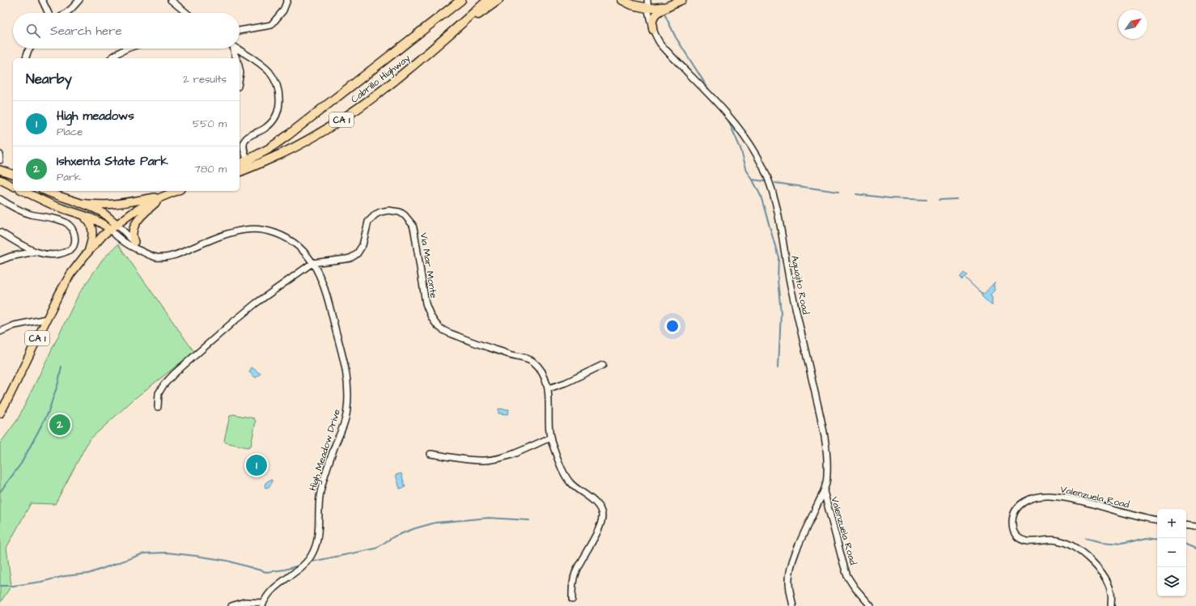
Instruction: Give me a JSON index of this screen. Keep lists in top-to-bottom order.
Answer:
{
  "streets": {
    "highway": ["Cabrillo Highway", "CA 1"],
    "street": [
      "Via Mar Monte",
      "Aguajito Road",
      "High Meadow Drive",
      "Valenzuela Road"
    ]
  },
  "crossings": [
    ["CA 1", "High Meadow Drive"],
    ["Via Mar Monte", "High Meadow Drive"],
    ["Aguajito Road", "Valenzuela Road"]
  ],
  "north": "top right",
  "page": {
    "search": "Search here",
    "heading": ["Nearby", "2 results"],
    "list": [
      {
        "mark": "1",
        "name": "High meadows",
        "note": "Place",
        "value": "550 m"
      },
      {
        "mark": "2",
        "name": "Ishxenta State Park",
        "note": "Park",
        "value": "780 m"
      }
    ],
    "pins": ["2", "1"],
    "map_buttons": ["+", "−"]
  }
}
